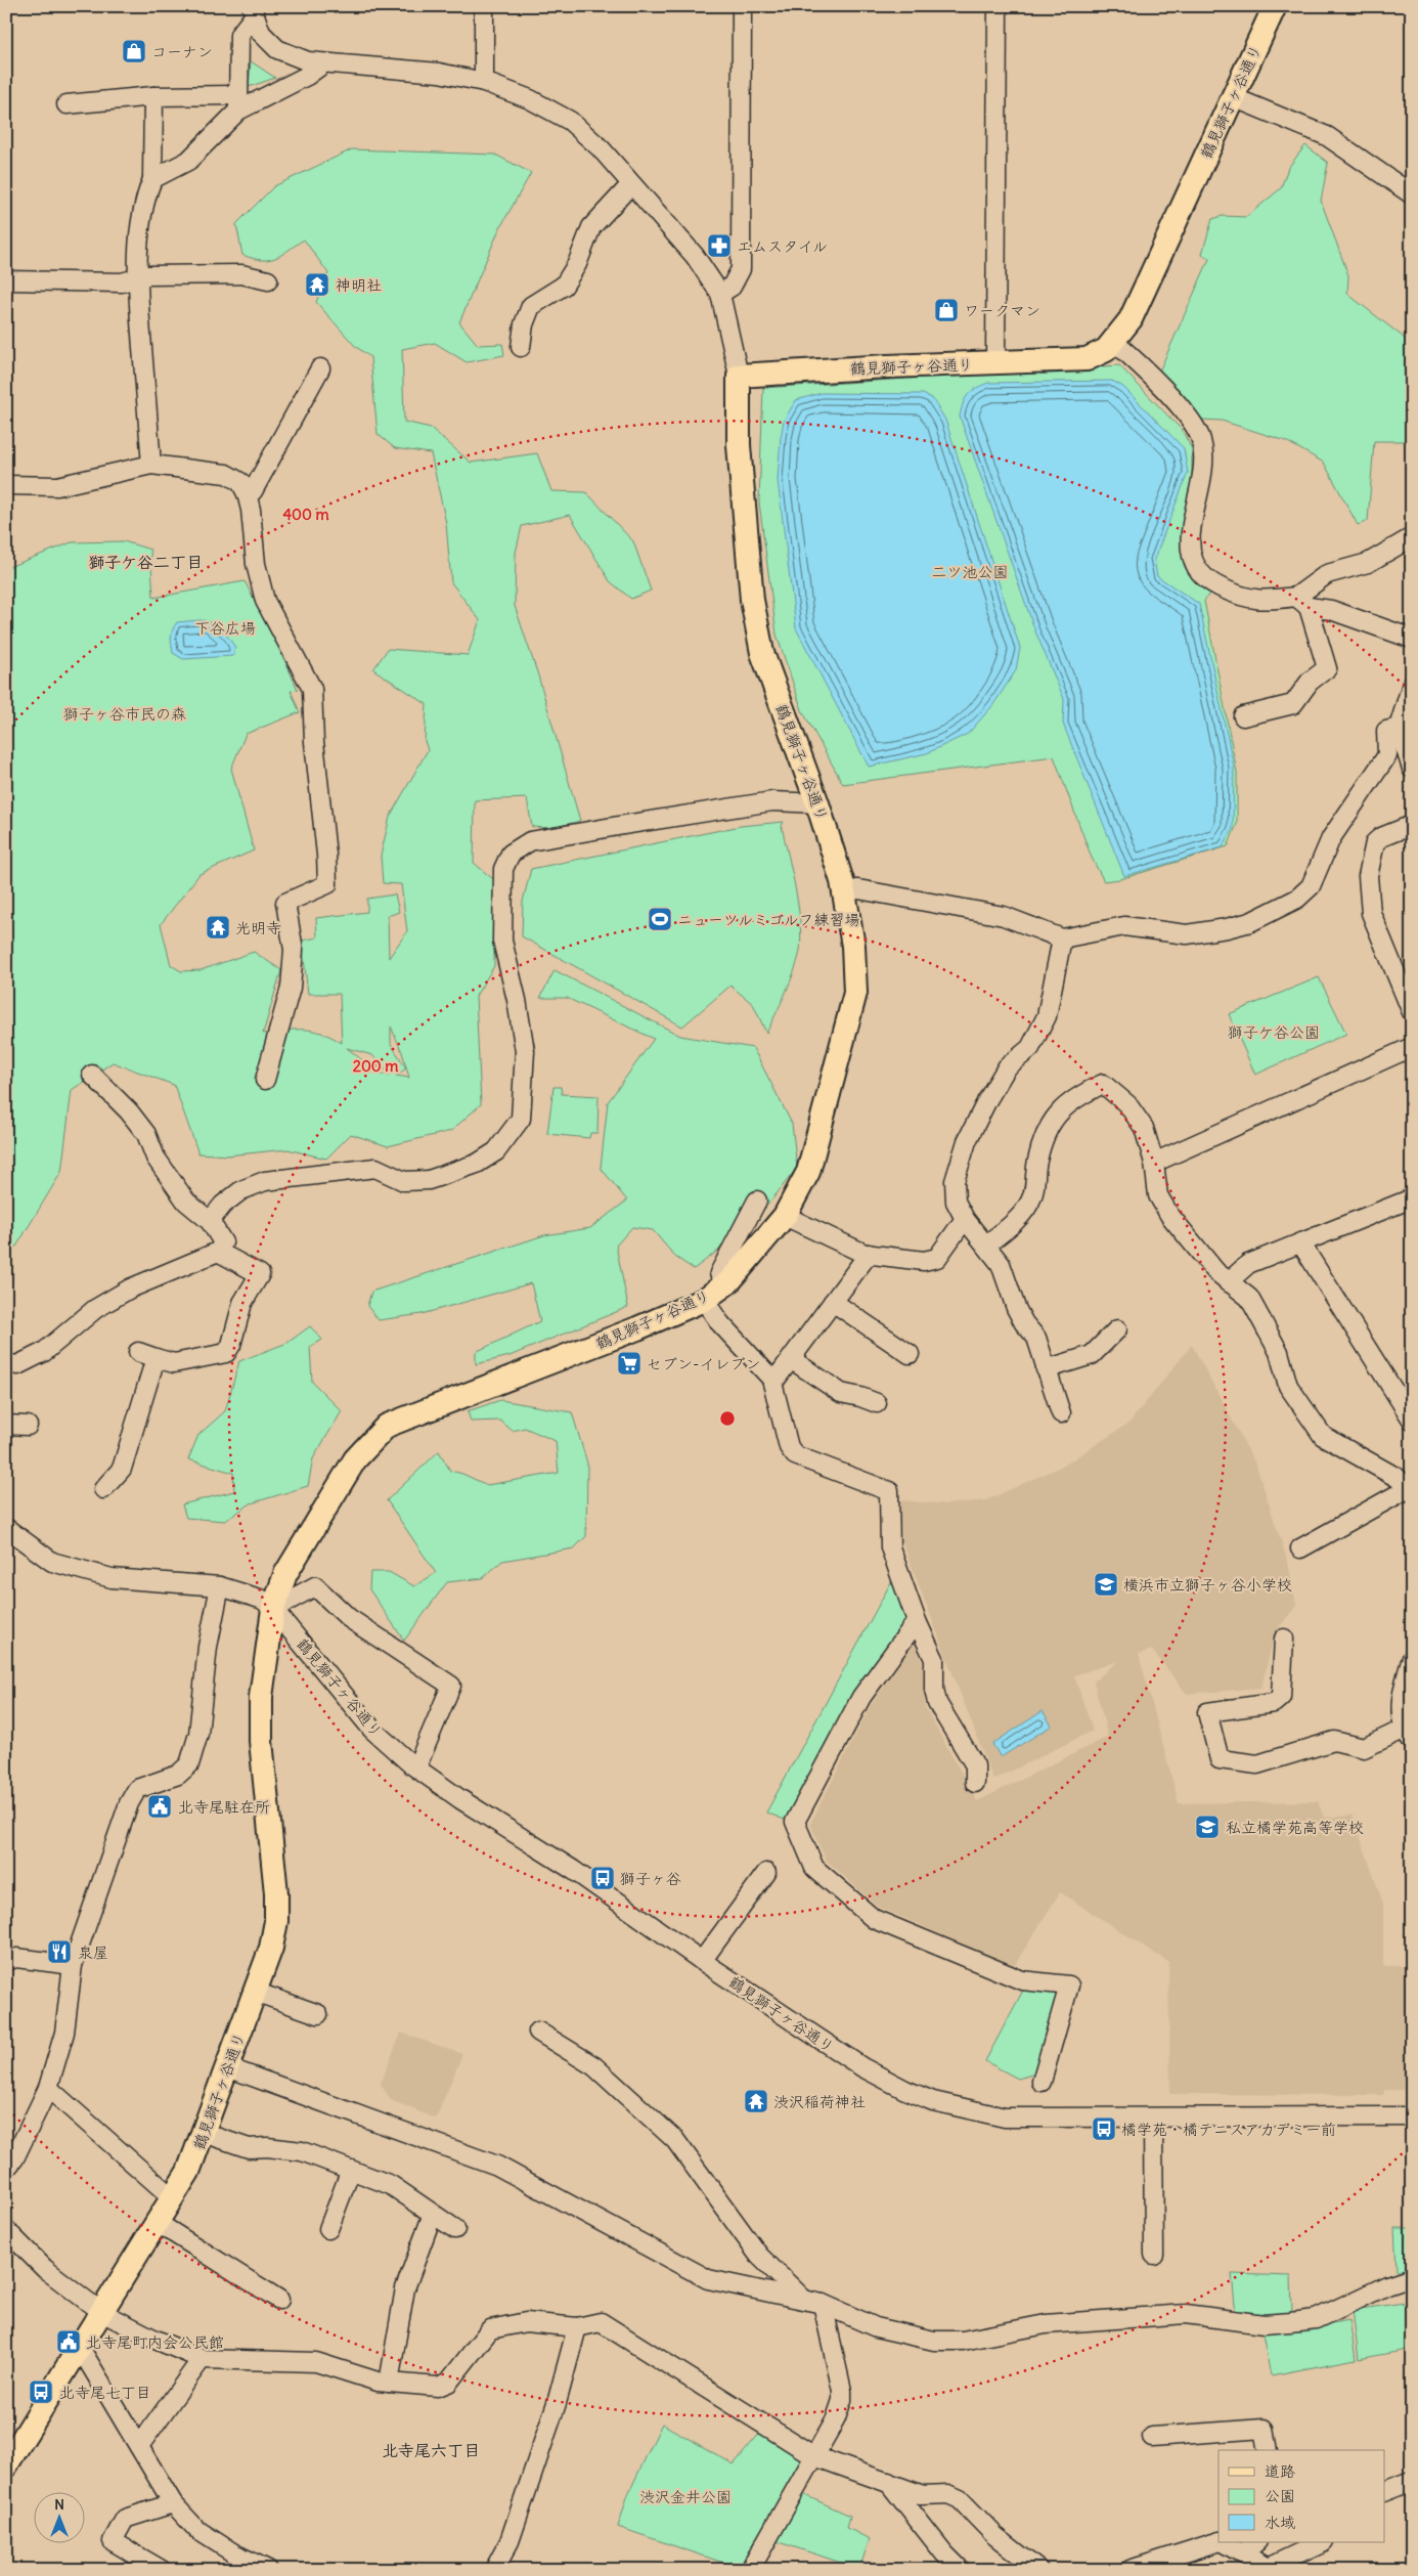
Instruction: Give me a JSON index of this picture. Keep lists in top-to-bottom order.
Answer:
{
  "streets": {
    "main road": ["鶴見獅子ヶ谷通り"]
  },
  "districts": ["獅子ケ谷二丁目", "北寺尾六丁目"],
  "parks": [
    "二ツ池公園",
    "下谷広場",
    "獅子ヶ谷市民の森",
    "獅子ケ谷公園",
    "渋沢金井公園"
  ],
  "places": {
    "shop": ["コーナン", "ワークマン"],
    "pharmacy": ["エムスタイル"],
    "temple": ["神明社", "光明寺", "渋沢稲荷神社"],
    "sports": ["ニューツルミゴルフ練習場"],
    "supermarket": ["セブン-イレブン"],
    "school or university": ["横浜市立獅子ヶ谷小学校", "私立橘学苑高等学校"],
    "public building": ["北寺尾駐在所", "北寺尾町内会公民館"],
    "bus stop": ["獅子ヶ谷", "橘学苑・橘テニスアカデミー前", "北寺尾七丁目"],
    "restaurant": ["泉屋"]
  },
  "legend": ["道路", "公園", "水域"],
  "north": "top",
  "rings": ["400 m", "200 m"]
}
